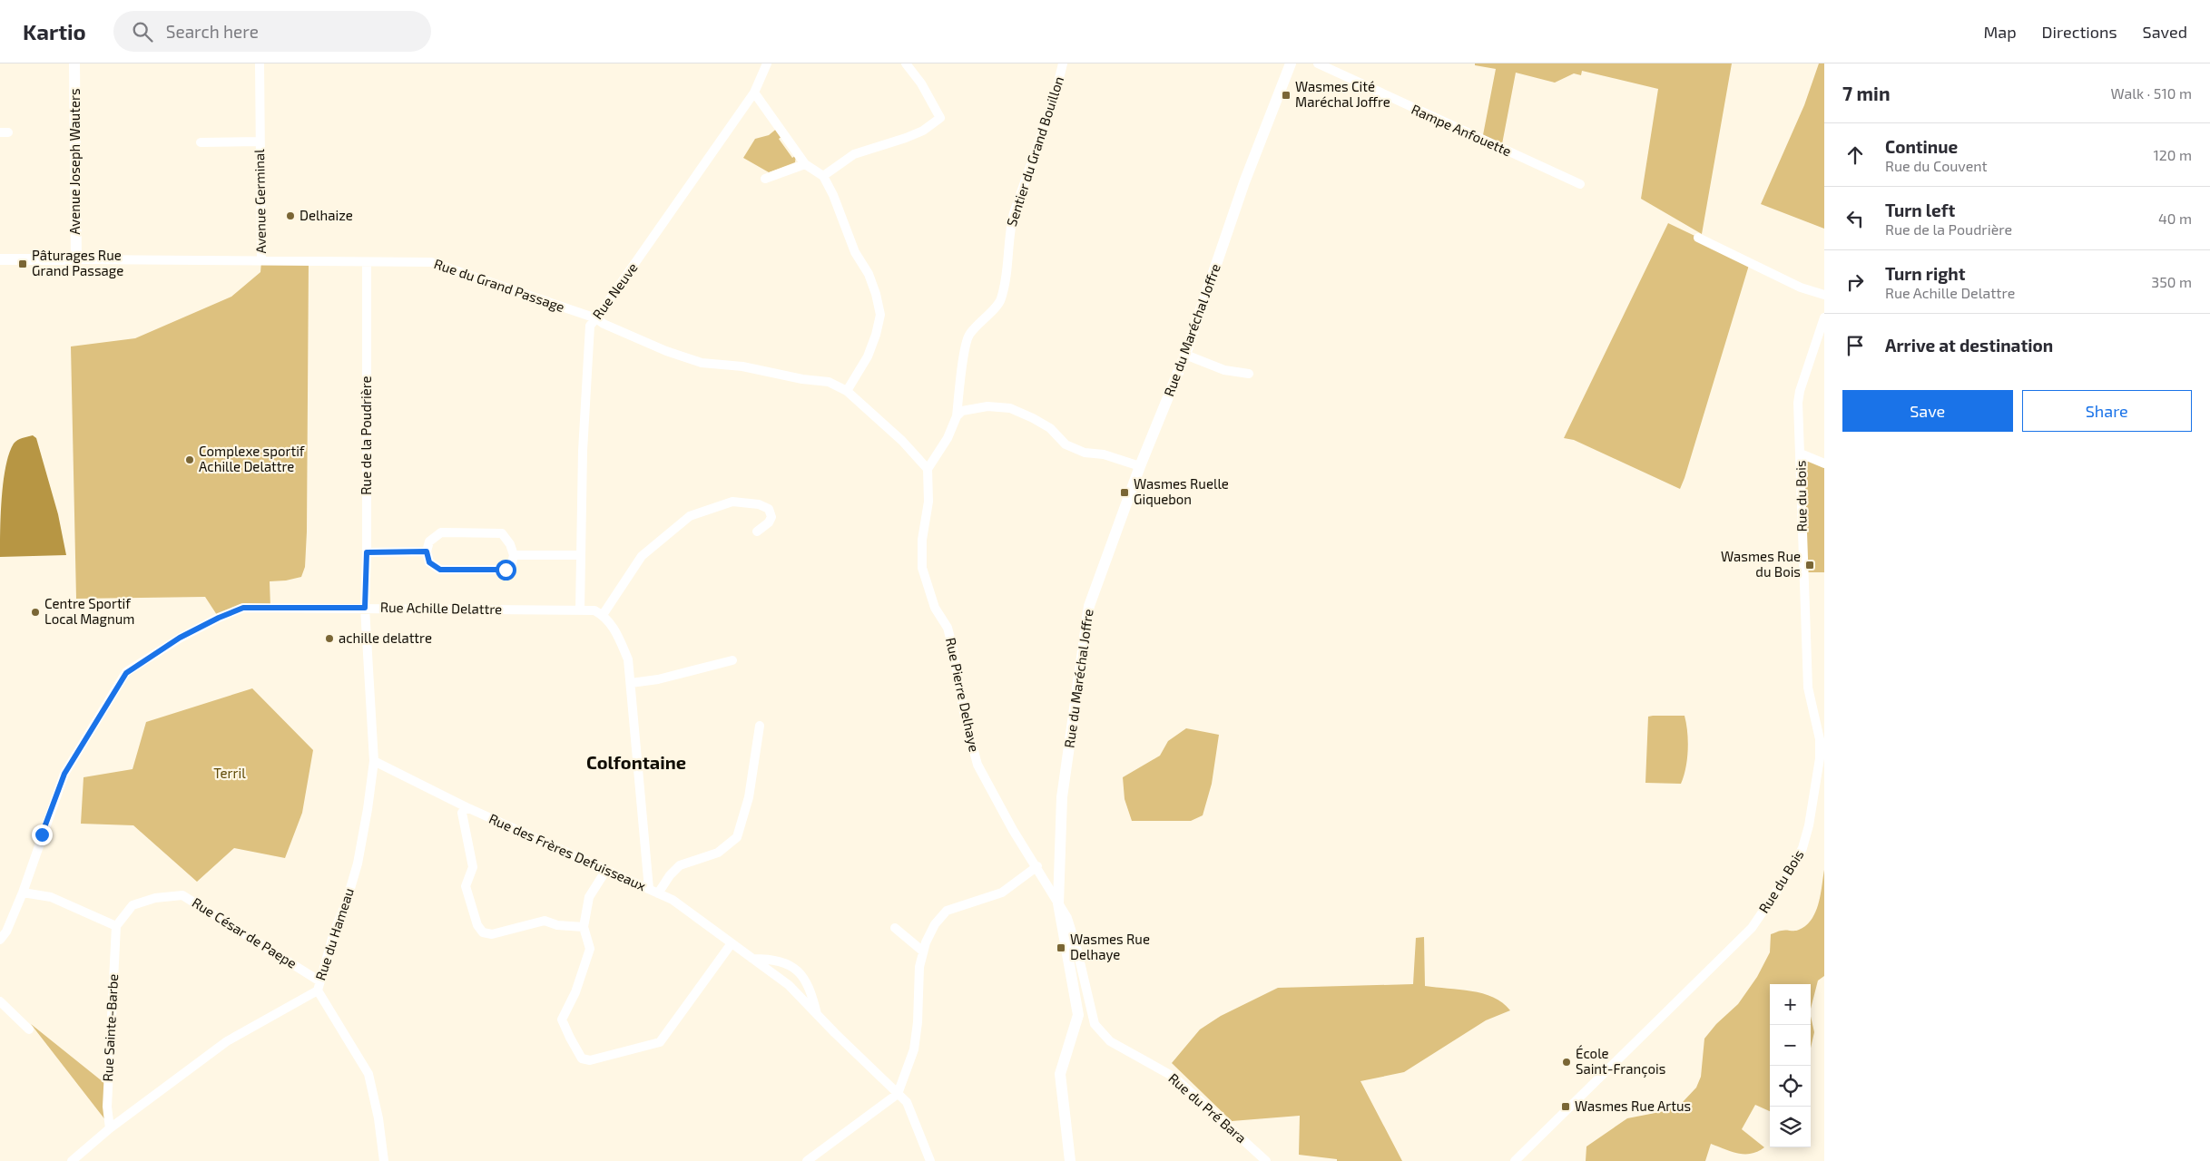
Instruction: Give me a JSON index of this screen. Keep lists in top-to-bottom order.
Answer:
{
  "streets": {
    "street": [
      "Rampe Anfouette",
      "Sentier du Grand Bouillon",
      "Avenue Joseph Wauters",
      "Avenue Germinal",
      "Rue du Grand Passage",
      "Rue Neuve",
      "Rue du Maréchal Joffre",
      "Rue de la Poudrière",
      "Rue du Bois",
      "Rue Achille Delattre",
      "Rue Pierre Delhaye",
      "Rue des Frères Defuisseaux",
      "Rue César de Paepe",
      "Rue du Hameau",
      "Rue Sainte-Barbe",
      "Rue du Pré Bara"
    ]
  },
  "crossings": [
    ["Sentier du Grand Bouillon", "Rue du Grand Passage"],
    ["Sentier du Grand Bouillon", "Rue Pierre Delhaye"],
    ["Avenue Joseph Wauters", "Rue du Grand Passage"],
    ["Avenue Germinal", "Rue du Grand Passage"],
    ["Rue du Grand Passage", "Rue Neuve"],
    ["Rue du Grand Passage", "Rue de la Poudrière"],
    ["Rue du Grand Passage", "Rue Pierre Delhaye"],
    ["Rue Neuve", "Rue Achille Delattre"],
    ["Rue du Maréchal Joffre", "Rue Pierre Delhaye"],
    ["Rue du Maréchal Joffre", "Rue du Pré Bara"],
    ["Rue de la Poudrière", "Rue Achille Delattre"],
    ["Rue de la Poudrière", "Rue du Hameau"],
    ["Rue Achille Delattre", "Rue du Hameau"],
    ["Rue Pierre Delhaye", "Rue du Pré Bara"],
    ["Rue des Frères Defuisseaux", "Rue du Hameau"],
    ["Rue César de Paepe", "Rue du Hameau"],
    ["Rue César de Paepe", "Rue Sainte-Barbe"],
    ["Rue du Hameau", "Rue Sainte-Barbe"]
  ],
  "districts": ["Colfontaine"],
  "parks": ["Terril"],
  "places": {
    "transit": [
      "Wasmes Cité Maréchal Joffre",
      "Pâturages Rue Grand Passage",
      "Wasmes Ruelle Giquebon",
      "Wasmes Rue du Bois",
      "Wasmes Rue Delhaye",
      "Wasmes Rue Artus"
    ],
    "other": [
      "Delhaize",
      "Complexe sportif Achille Delattre",
      "Centre Sportif Local Magnum",
      "achille delattre",
      "École Saint-François"
    ]
  },
  "page": {
    "header": "Kartio",
    "search": "Search here",
    "nav": ["Map", "Directions", "Saved"],
    "heading": ["7 min", "Walk · 510 m"],
    "list": [
      ["Continue", "Rue du Couvent", "120 m"],
      ["Turn left", "Rue de la Poudrière", "40 m"],
      ["Turn right", "Rue Achille Delattre", "350 m"],
      "Arrive at destination"
    ],
    "buttons": ["Save", "Share"],
    "map_buttons": ["+", "−"]
  }
}
